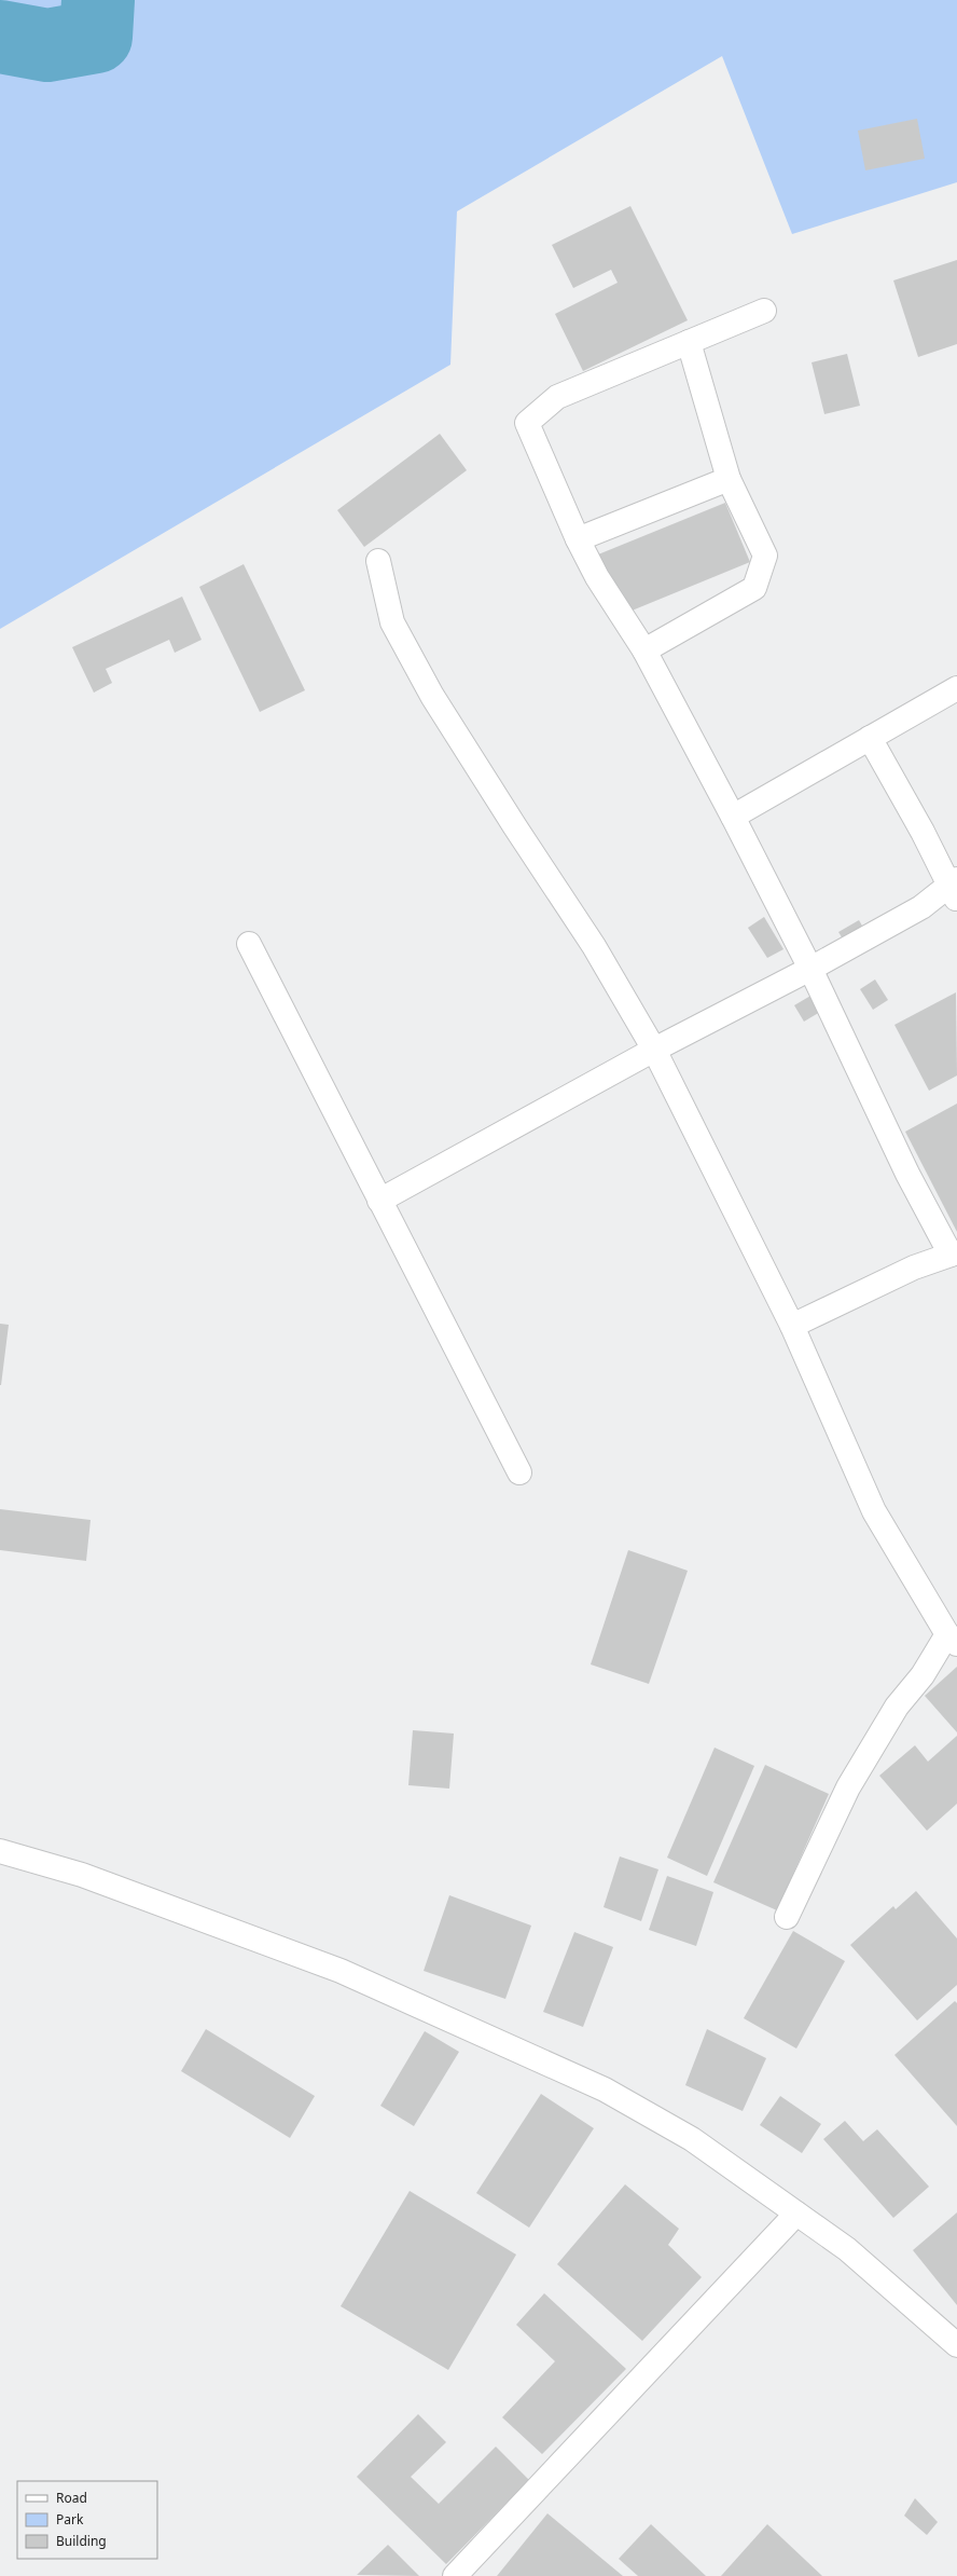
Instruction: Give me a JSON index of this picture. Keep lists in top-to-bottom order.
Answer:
{
  "legend": ["Road", "Park", "Building"]
}
